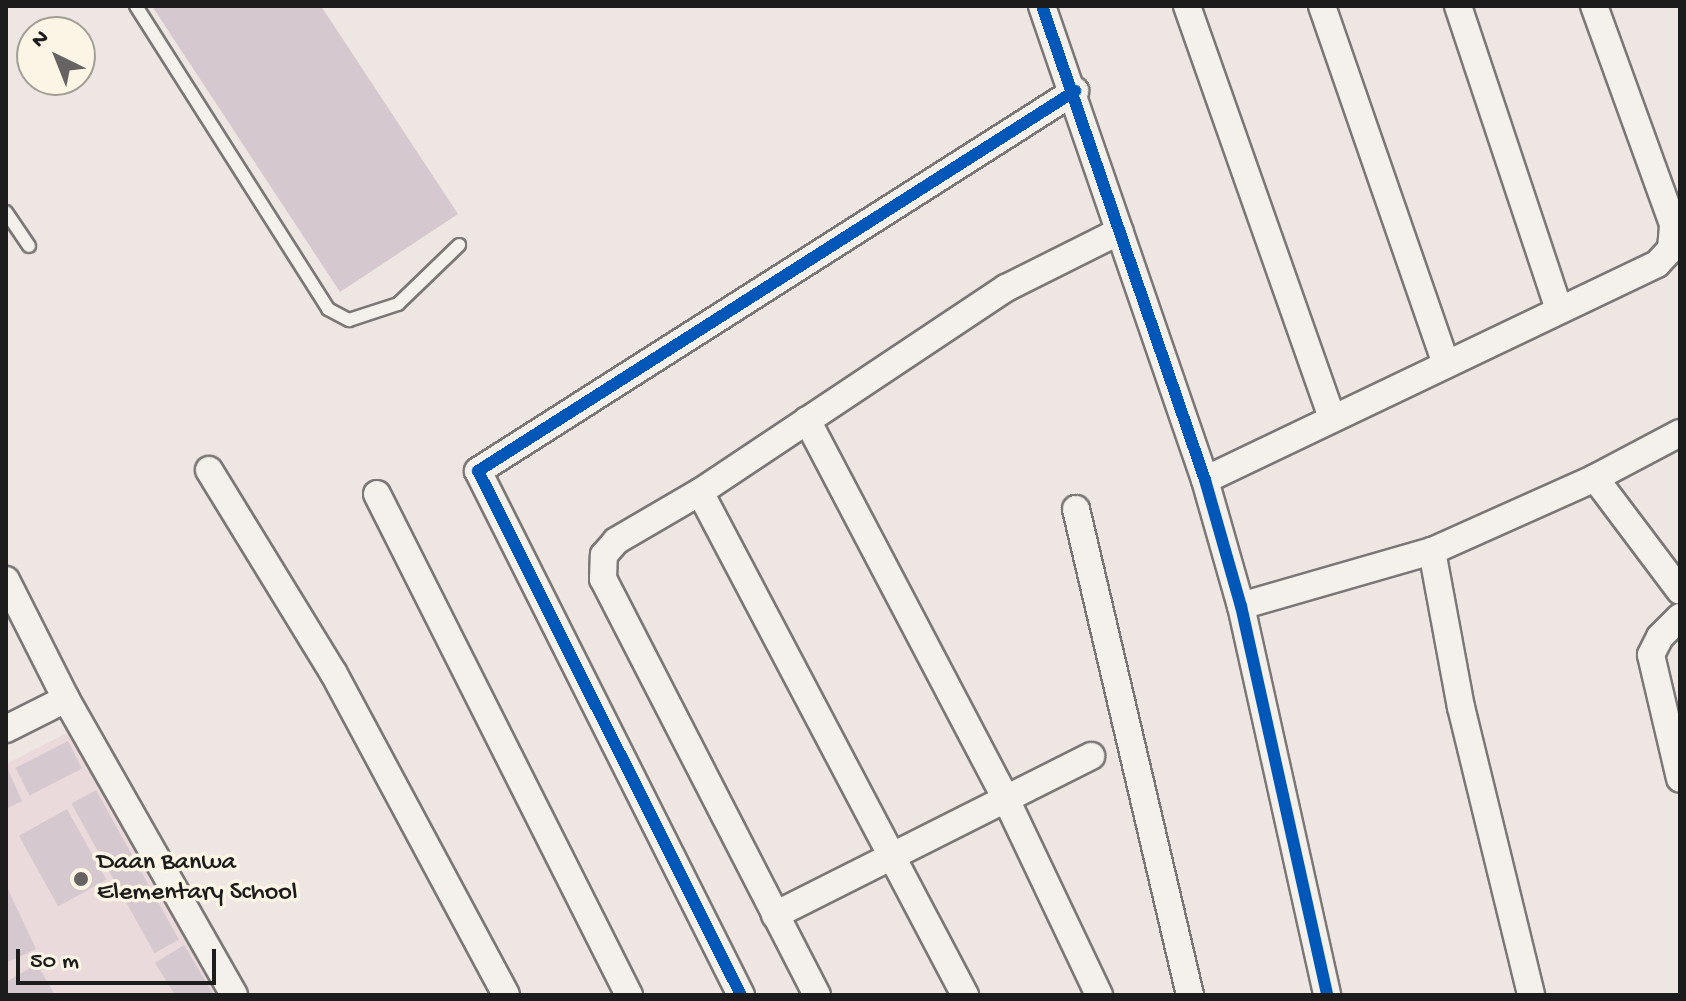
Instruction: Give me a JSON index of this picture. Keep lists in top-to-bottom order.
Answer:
{
  "places": ["Daan Banwa Elementary School"],
  "scale_bar": "50 m",
  "north": "top left"
}
